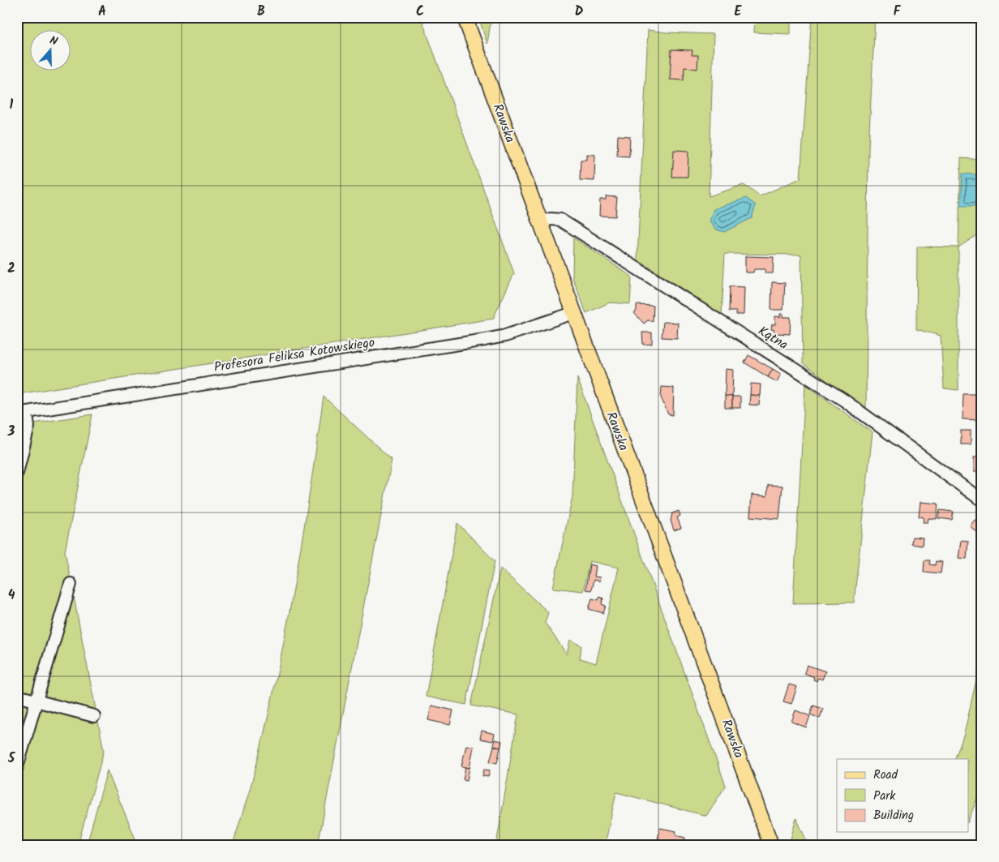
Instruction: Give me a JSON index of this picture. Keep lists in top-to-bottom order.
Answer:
{
  "streets": {
    "main road": ["Rawska"],
    "street": ["Kątna", "Profesora Feliksa Kotowskiego"]
  },
  "crossings": [
    ["Rawska", "Kątna"],
    ["Rawska", "Profesora Feliksa Kotowskiego"]
  ],
  "legend": ["Road", "Park", "Building"],
  "north": "top",
  "grid": {
    "columns": [
      "A",
      "B",
      "C",
      "D",
      "E",
      "F"
    ],
    "rows": [
      "1",
      "2",
      "3",
      "4",
      "5"
    ]
  }
}
